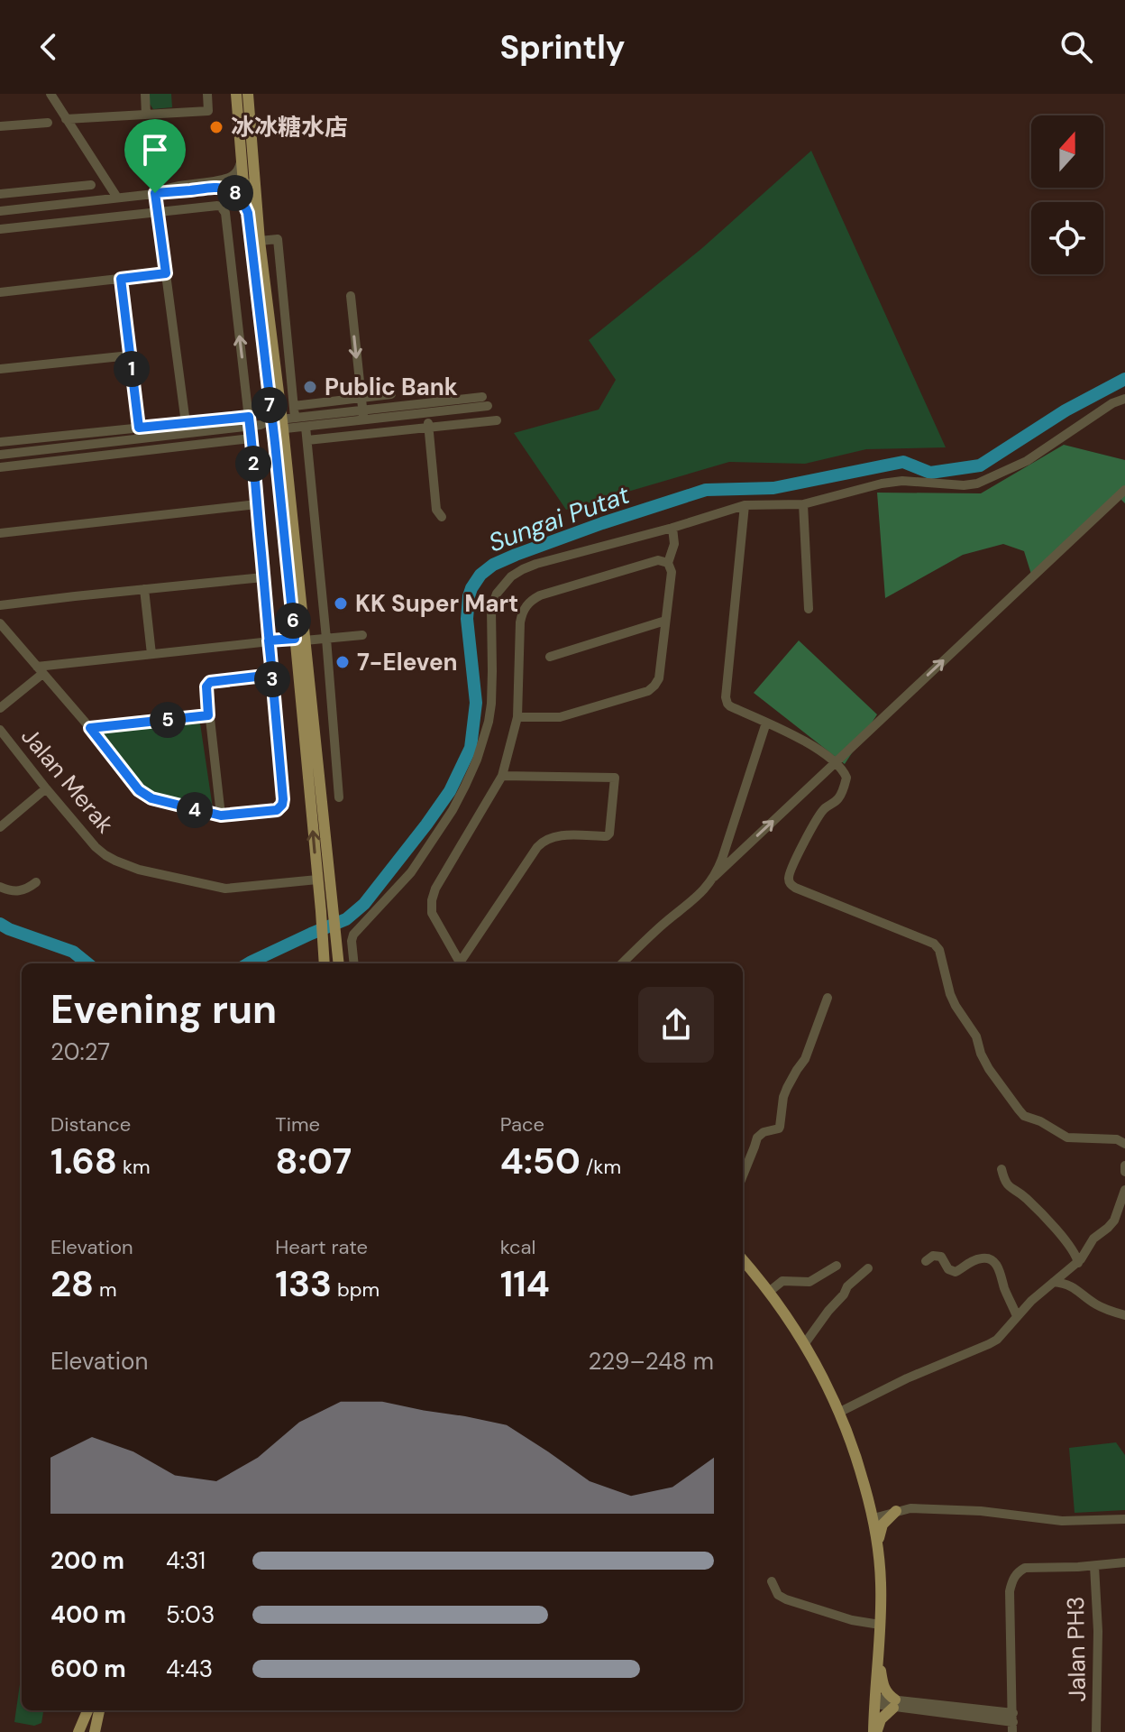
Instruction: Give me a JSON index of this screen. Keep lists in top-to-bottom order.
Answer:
{
  "streets": {
    "street": ["Jalan Merak", "Jalan PH3"]
  },
  "water": ["Sungai Putat"],
  "places": [
    "冰冰糖水店",
    "Public Bank",
    "KK Super Mart",
    "7-Eleven"
  ],
  "north": "top",
  "page": {
    "header": "Sprintly",
    "pins": [
      "8",
      "1",
      "7",
      "2",
      "6",
      "3",
      "5",
      "4"
    ],
    "heading": ["Evening run", "20:27"],
    "stats": [
      ["Distance", "1.68 km"],
      ["Time", "8:07"],
      ["Pace", "4:50 /km"],
      ["Elevation", "28 m"],
      ["Heart rate", "133 bpm"],
      ["kcal", "114"]
    ],
    "chart": ["Elevation", "229–248 m"],
    "list": [
      {
        "name": "200 m",
        "note": "4:31"
      },
      {
        "name": "400 m",
        "note": "5:03"
      },
      {
        "name": "600 m",
        "note": "4:43"
      }
    ]
  }
}
